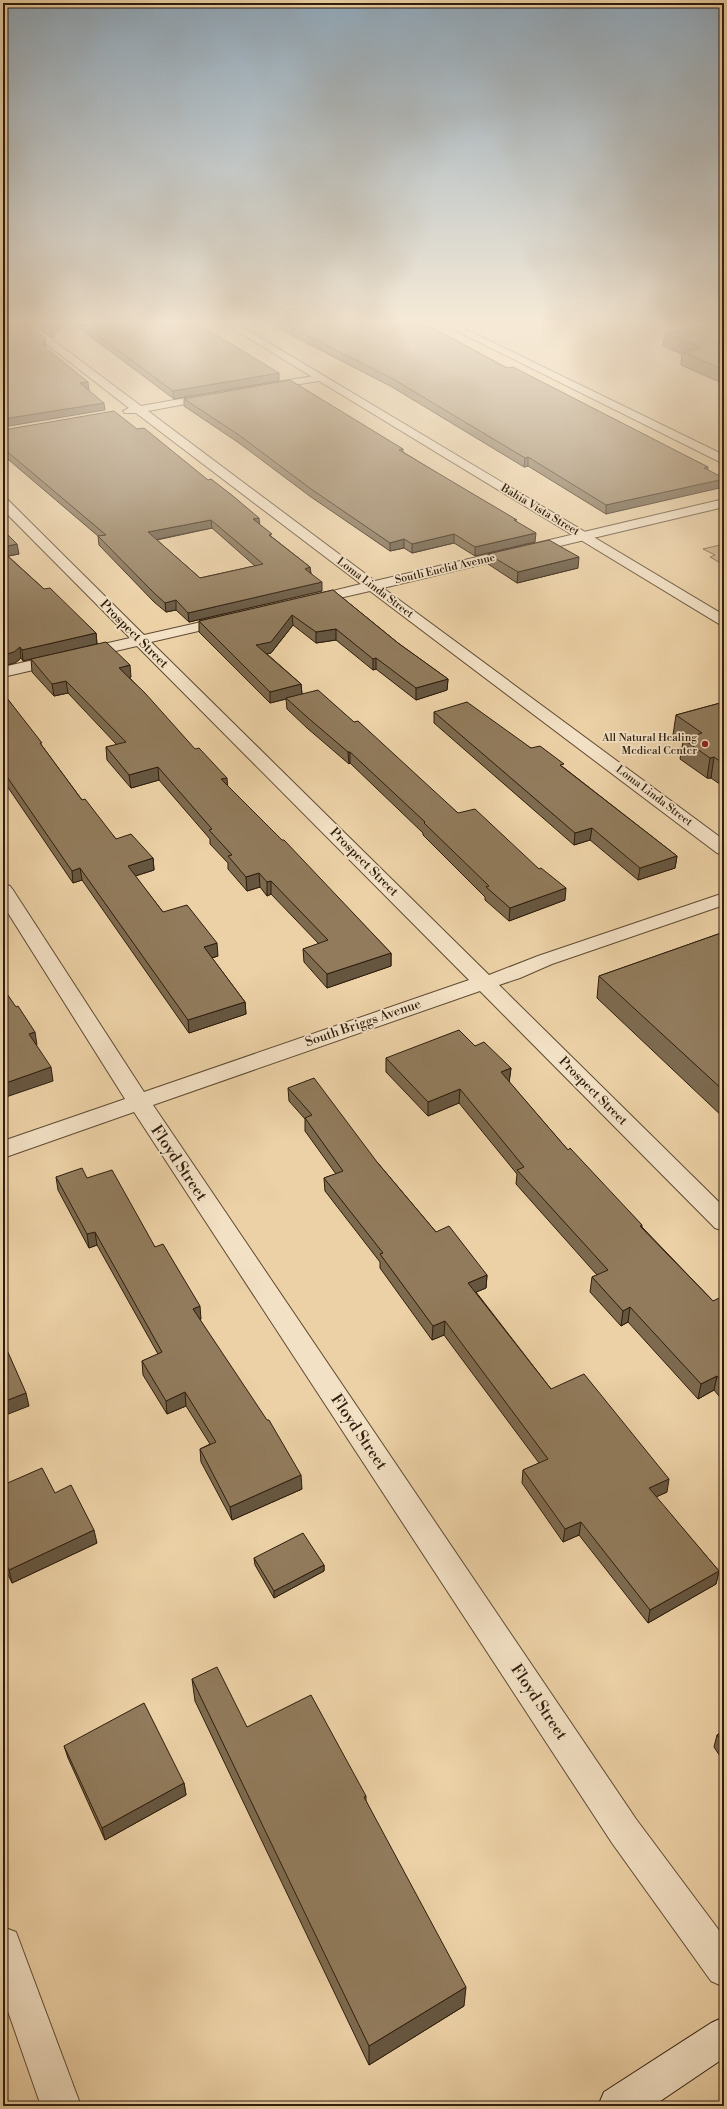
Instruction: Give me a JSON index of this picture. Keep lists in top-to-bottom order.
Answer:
{
  "streets": {
    "street": [
      "Bahia Vista Street",
      "South Euclid Avenue",
      "Loma Linda Street",
      "Prospect Street",
      "South Briggs Avenue",
      "Floyd Street"
    ]
  },
  "crossings": [
    ["Bahia Vista Street", "South Euclid Avenue"],
    ["South Euclid Avenue", "Loma Linda Street"],
    ["Prospect Street", "South Briggs Avenue"],
    ["South Briggs Avenue", "Floyd Street"]
  ],
  "places": ["All Natural Healing Medical Center"]
}
